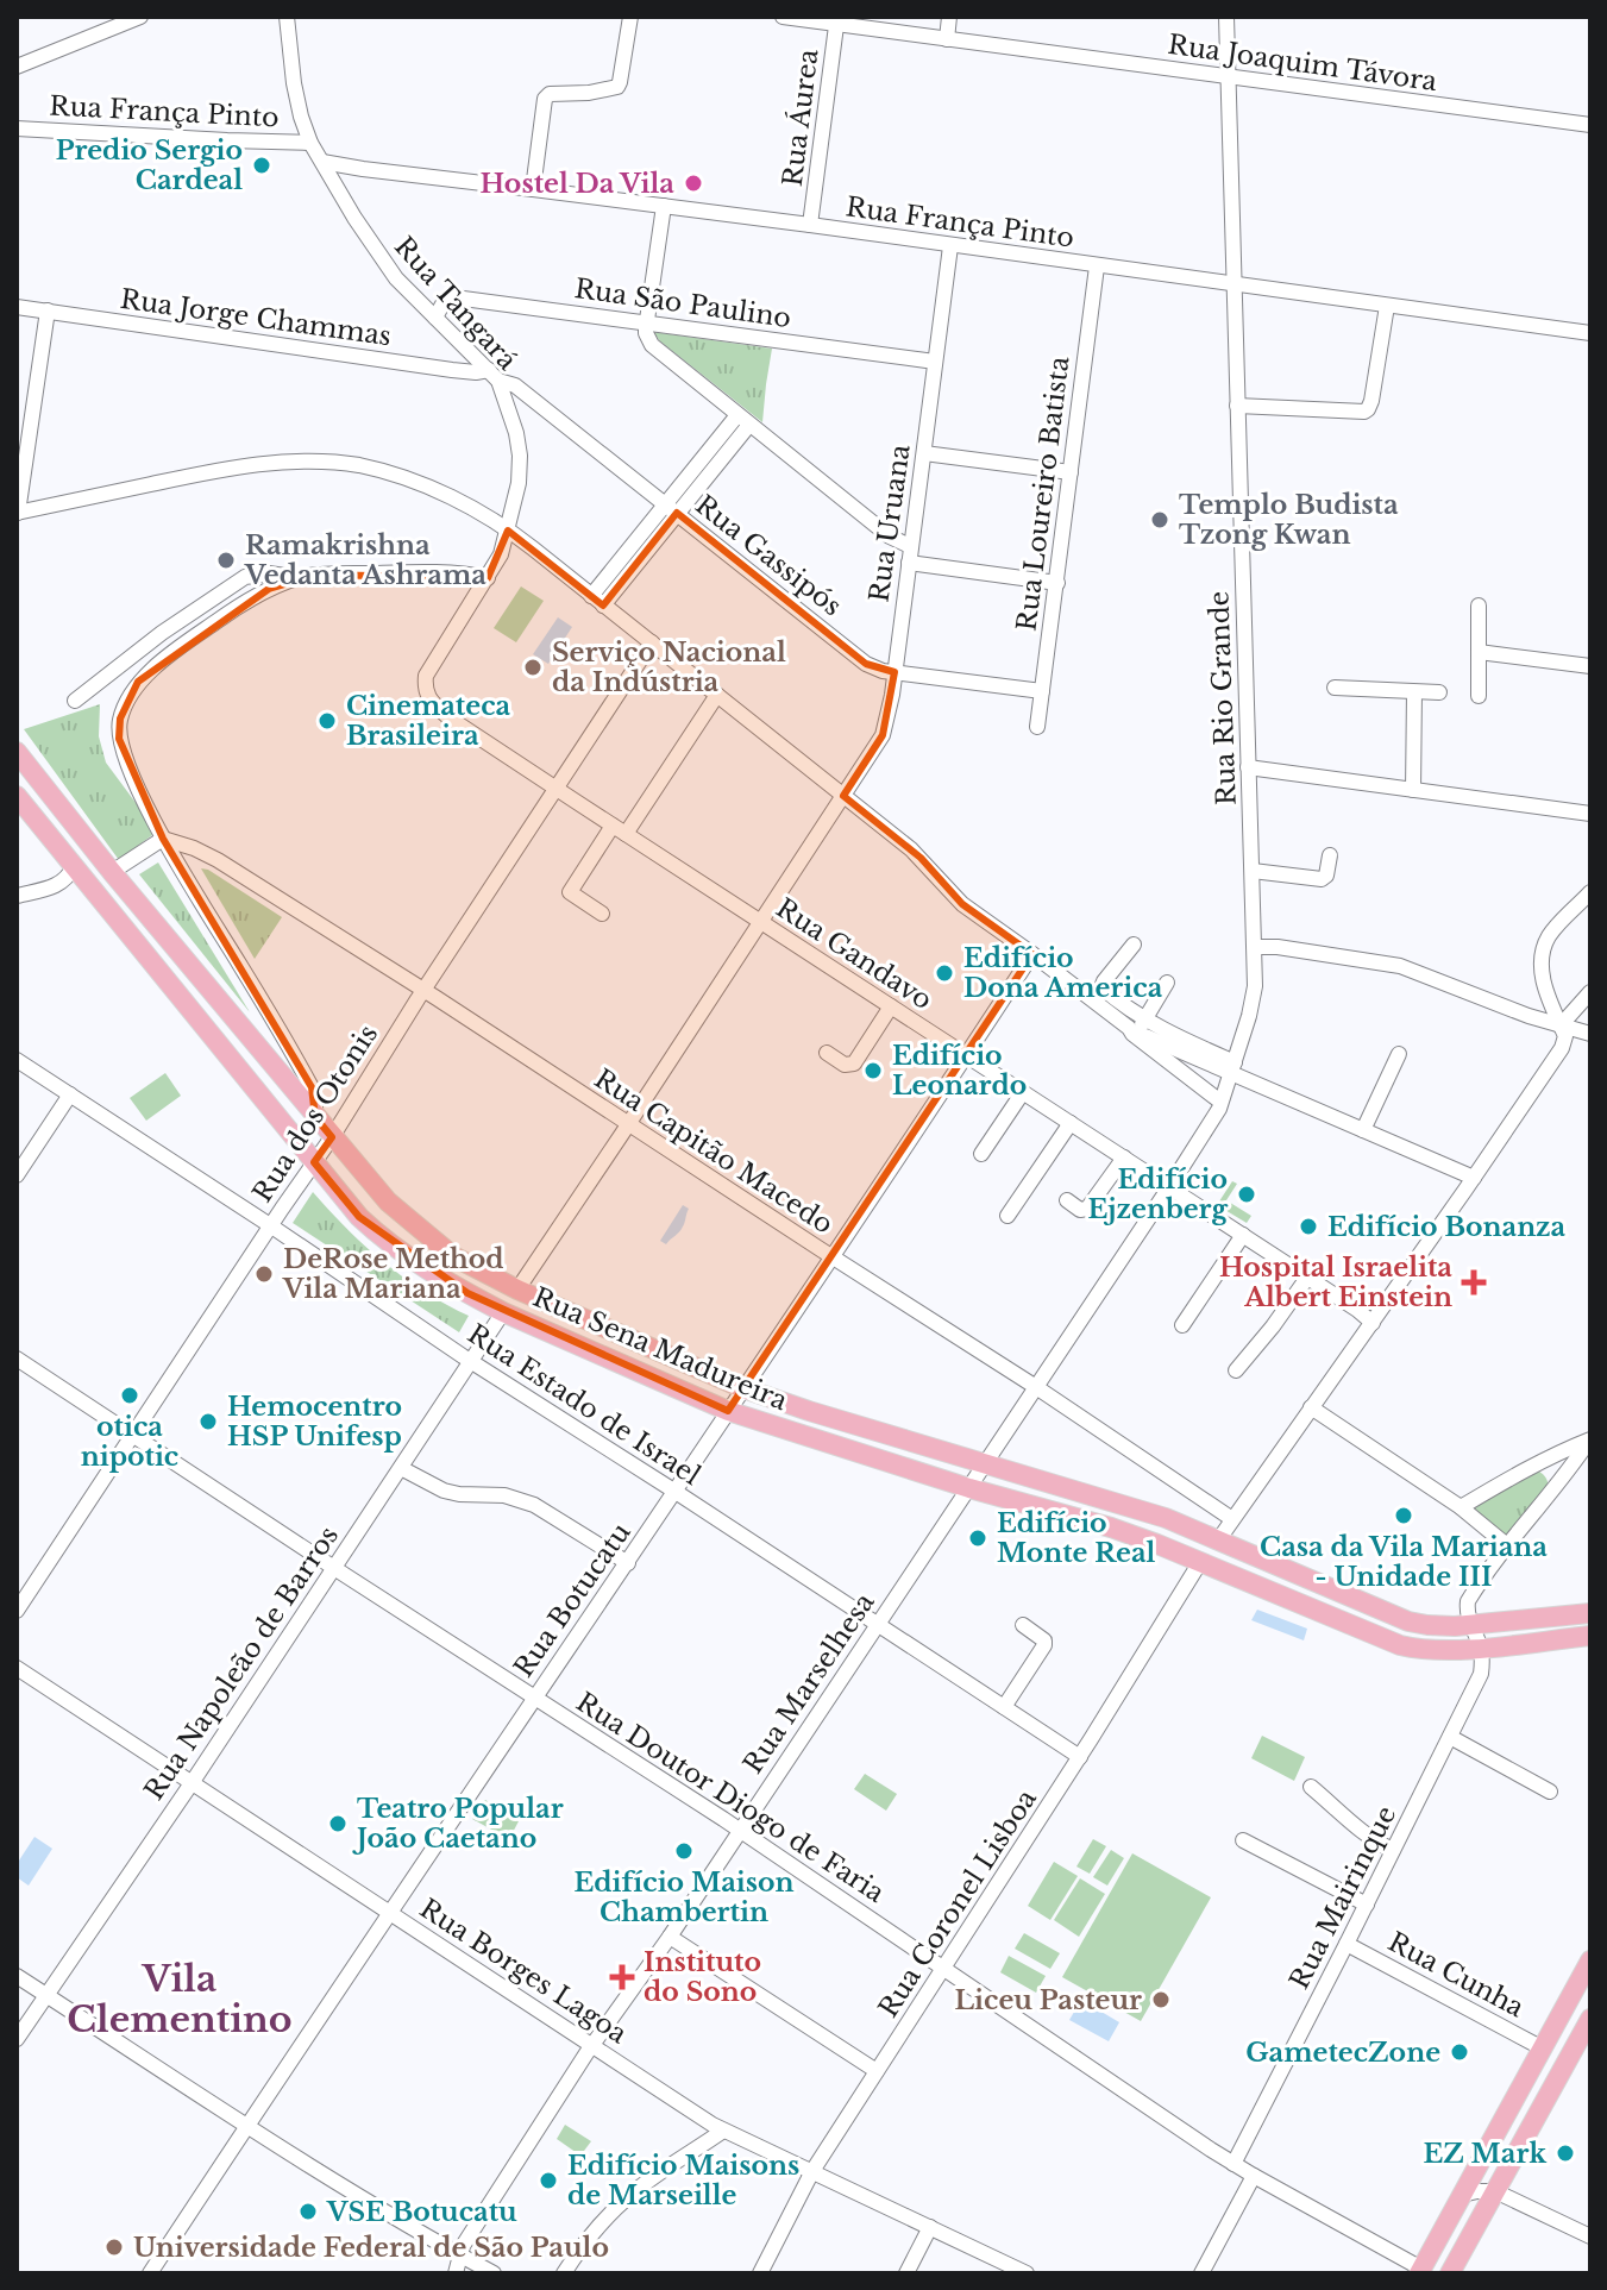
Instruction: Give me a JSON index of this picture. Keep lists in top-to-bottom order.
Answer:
{
  "streets": {
    "main road": ["Rua Sena Madureira"],
    "street": [
      "Rua Joaquim Távora",
      "Rua França Pinto",
      "Rua Áurea",
      "Rua Tangará",
      "Rua São Paulino",
      "Rua Jorge Chammas",
      "Rua Loureiro Batista",
      "Rua Uruana",
      "Rua Gassipós",
      "Rua Rio Grande",
      "Rua Gandavo",
      "Rua dos Otonis",
      "Rua Capitão Macedo",
      "Rua Estado de Israel",
      "Rua Botucatu",
      "Rua Napoleão de Barros",
      "Rua Marselhesa",
      "Rua Doutor Diogo de Faria",
      "Rua Mairinque",
      "Rua Coronel Lisboa",
      "Rua Borges Lagoa",
      "Rua Cunha"
    ]
  },
  "crossings": [
    ["Rua Joaquim Távora", "Rua Áurea"],
    ["Rua Joaquim Távora", "Rua Rio Grande"],
    ["Rua França Pinto", "Rua Áurea"],
    ["Rua França Pinto", "Rua Tangará"],
    ["Rua França Pinto", "Rua Loureiro Batista"],
    ["Rua França Pinto", "Rua Uruana"],
    ["Rua França Pinto", "Rua Rio Grande"],
    ["Rua Tangará", "Rua São Paulino"],
    ["Rua Tangará", "Rua Jorge Chammas"],
    ["Rua Tangará", "Rua Gassipós"],
    ["Rua Tangará", "Rua Gandavo"],
    ["Rua Tangará", "Rua Sena Madureira"],
    ["Rua São Paulino", "Rua Uruana"],
    ["Rua Jorge Chammas", "Rua Gassipós"],
    ["Rua Loureiro Batista", "Rua Gassipós"],
    ["Rua Uruana", "Rua Gassipós"],
    ["Rua Rio Grande", "Rua Gandavo"],
    ["Rua Rio Grande", "Rua Marselhesa"],
    ["Rua Gandavo", "Rua dos Otonis"],
    ["Rua Gandavo", "Rua Sena Madureira"],
    ["Rua Gandavo", "Rua Botucatu"],
    ["Rua Gandavo", "Rua Marselhesa"],
    ["Rua dos Otonis", "Rua Capitão Macedo"],
    ["Rua dos Otonis", "Rua Sena Madureira"],
    ["Rua dos Otonis", "Rua Estado de Israel"],
    ["Rua dos Otonis", "Rua Doutor Diogo de Faria"],
    ["Rua Capitão Macedo", "Rua Sena Madureira"],
    ["Rua Capitão Macedo", "Rua Botucatu"],
    ["Rua Capitão Macedo", "Rua Marselhesa"],
    ["Rua Sena Madureira", "Rua Botucatu"],
    ["Rua Sena Madureira", "Rua Napoleão de Barros"],
    ["Rua Sena Madureira", "Rua Marselhesa"],
    ["Rua Sena Madureira", "Rua Mairinque"],
    ["Rua Sena Madureira", "Rua Coronel Lisboa"],
    ["Rua Estado de Israel", "Rua Botucatu"],
    ["Rua Estado de Israel", "Rua Napoleão de Barros"],
    ["Rua Estado de Israel", "Rua Marselhesa"],
    ["Rua Estado de Israel", "Rua Coronel Lisboa"],
    ["Rua Botucatu", "Rua Doutor Diogo de Faria"],
    ["Rua Botucatu", "Rua Borges Lagoa"],
    ["Rua Napoleão de Barros", "Rua Doutor Diogo de Faria"],
    ["Rua Napoleão de Barros", "Rua Borges Lagoa"],
    ["Rua Marselhesa", "Rua Doutor Diogo de Faria"],
    ["Rua Marselhesa", "Rua Borges Lagoa"],
    ["Rua Doutor Diogo de Faria", "Rua Mairinque"],
    ["Rua Doutor Diogo de Faria", "Rua Coronel Lisboa"],
    ["Rua Mairinque", "Rua Cunha"],
    ["Rua Coronel Lisboa", "Rua Borges Lagoa"]
  ],
  "districts": ["Vila Clementino"],
  "places": {
    "other": [
      "Predio Sergio Cardeal",
      "Hostel Da Vila",
      "Templo Budista Tzong Kwan",
      "Ramakrishna Vedanta Ashrama",
      "Serviço Nacional da Indústria",
      "Cinemateca Brasileira",
      "Edifício Dona America",
      "Edifício Leonardo",
      "Edifício Ejzenberg",
      "Edifício Bonanza",
      "DeRose Method Vila Mariana",
      "otica nipotic",
      "Hemocentro HSP Unifesp",
      "Casa da Vila Mariana - Unidade III",
      "Edifício Monte Real",
      "Teatro Popular João Caetano",
      "Edifício Maison Chambertin",
      "Liceu Pasteur",
      "GametecZone",
      "EZ Mark",
      "Edifício Maisons de Marseille",
      "VSE Botucatu",
      "Universidade Federal de São Paulo"
    ],
    "health": ["Hospital Israelita Albert Einstein", "Instituto do Sono"]
  }
}
